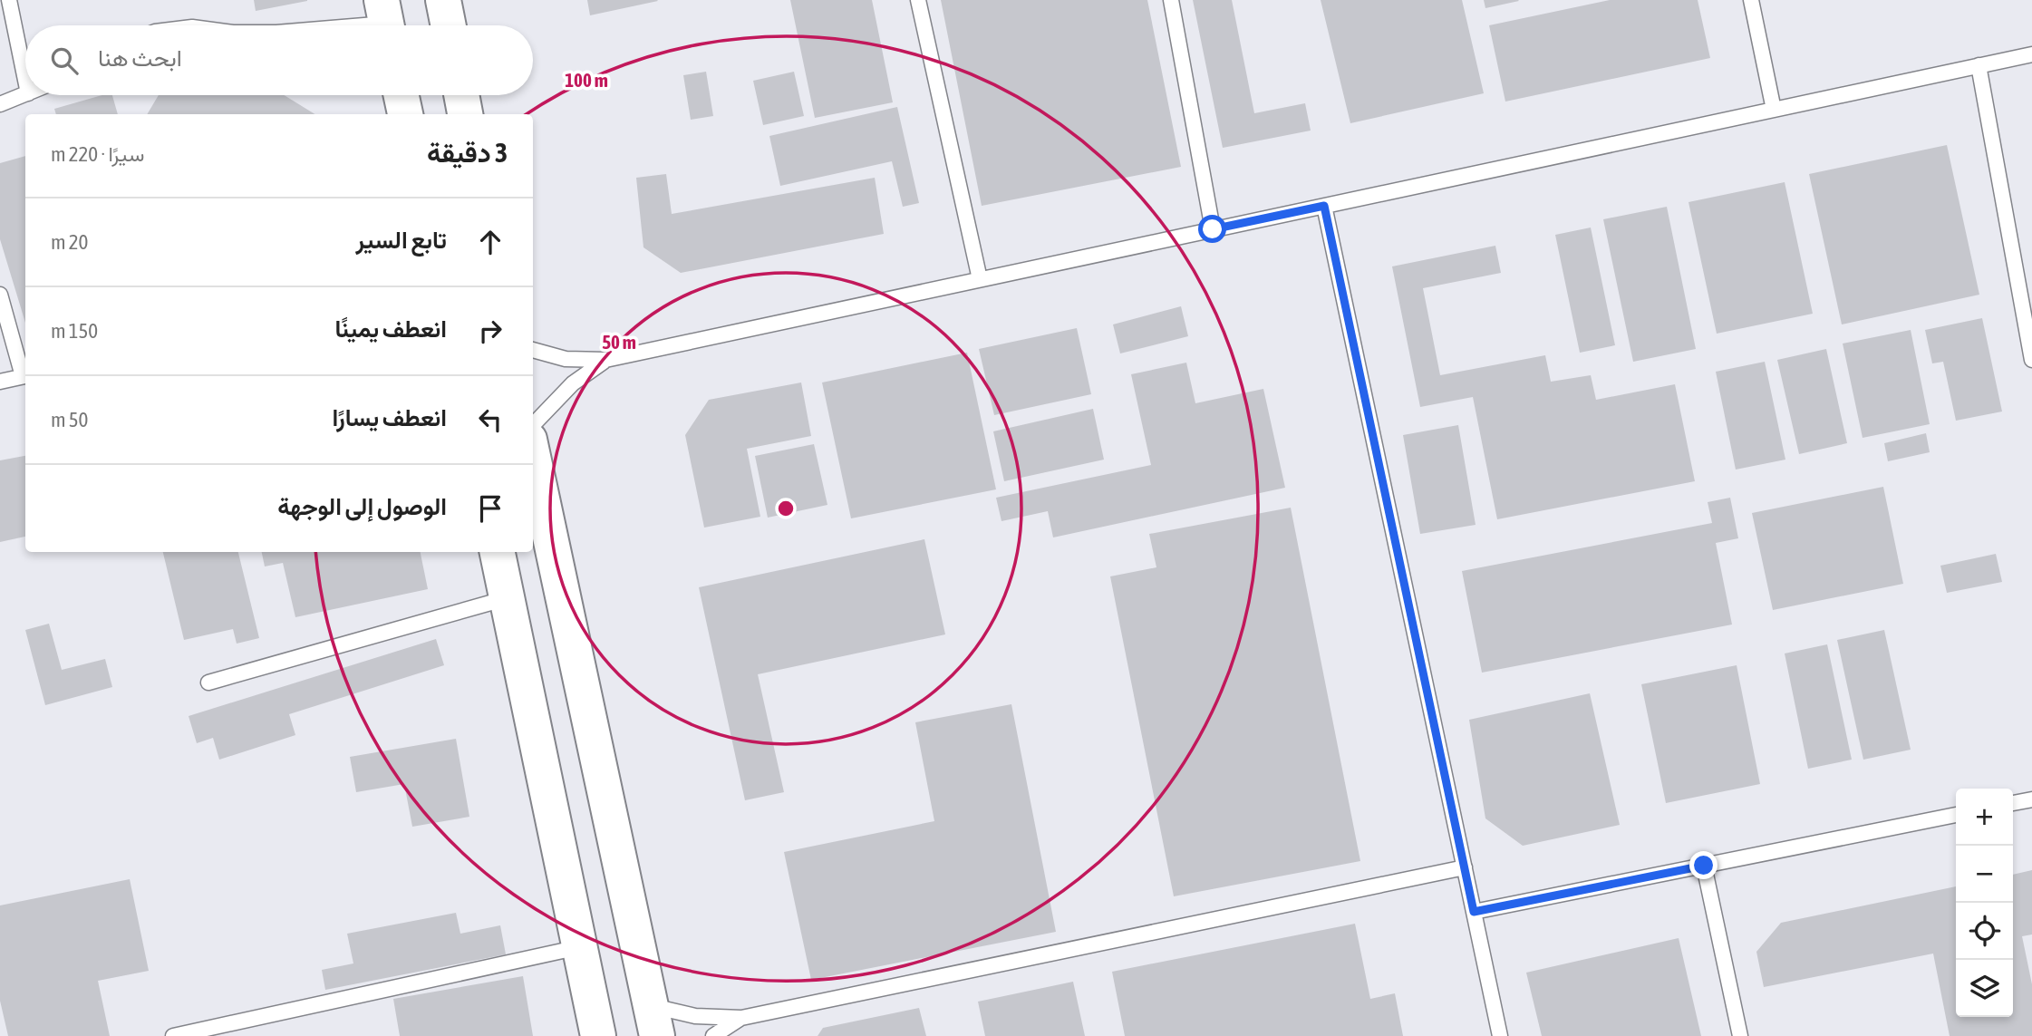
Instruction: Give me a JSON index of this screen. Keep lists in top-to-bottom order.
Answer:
{
  "page": {
    "search": "ابحث هنا",
    "heading": ["3 دقيقة", "سيرًا · 220 m"],
    "list": [
      ["تابع السير", "20 m"],
      ["انعطف يمينًا", "150 m"],
      ["انعطف يسارًا", "50 m"],
      "الوصول إلى الوجهة"
    ],
    "map_buttons": ["+", "−"]
  },
  "rings": ["100 m", "50 m"]
}
